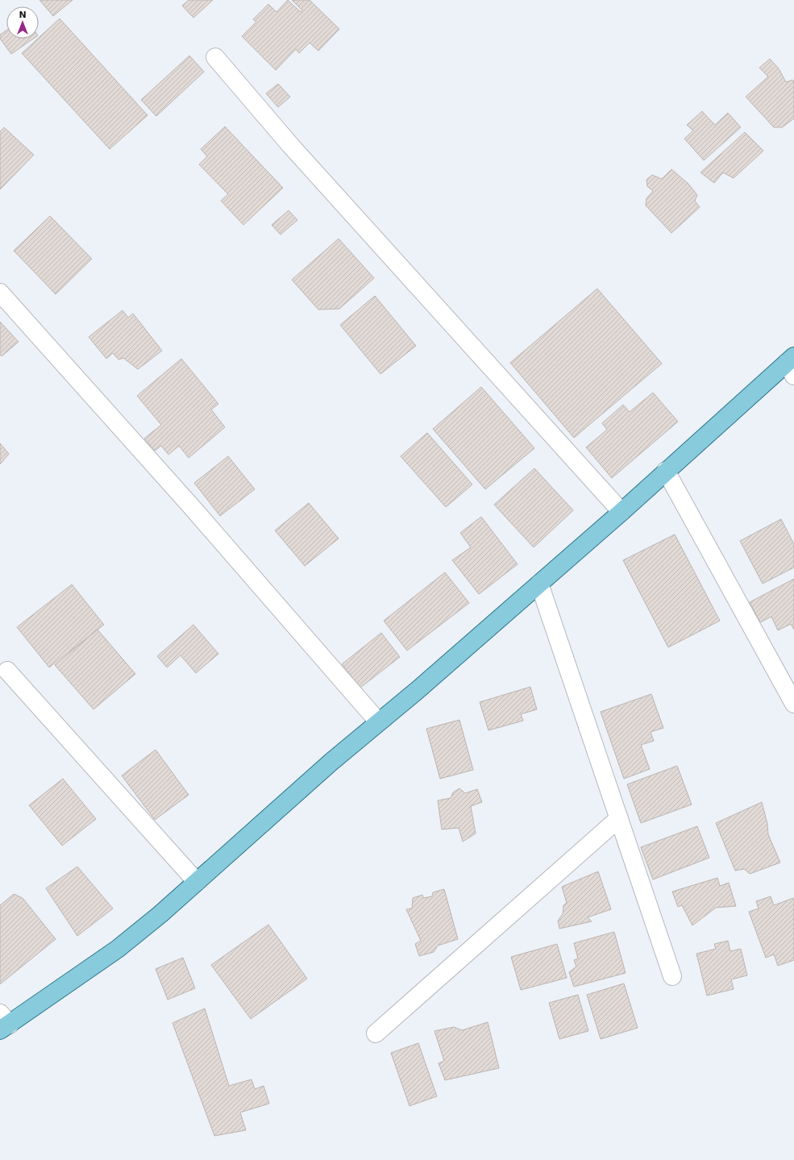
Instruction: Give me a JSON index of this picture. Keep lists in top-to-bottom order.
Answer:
{
  "north": "top"
}
